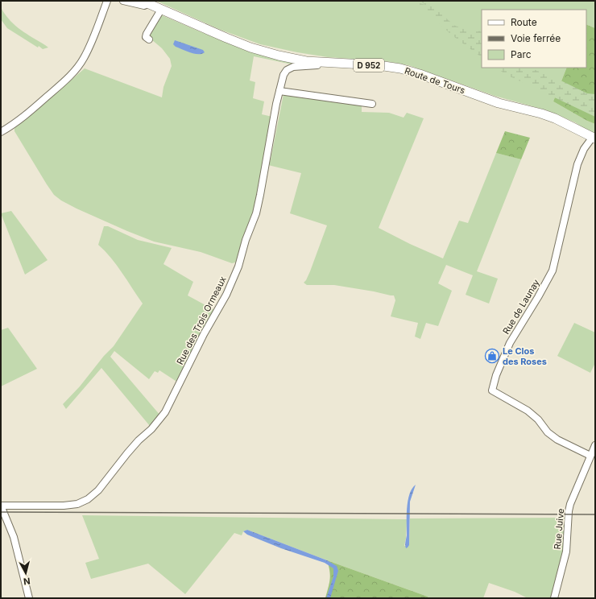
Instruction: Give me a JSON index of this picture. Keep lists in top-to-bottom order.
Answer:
{
  "streets": {
    "main road": ["D 952", "Route de Tours"],
    "street": ["Rue de Launay", "Rue des Trois Ormeaux", "Rue Juive"]
  },
  "crossings": [
    ["Route de Tours", "Rue de Launay"],
    ["Route de Tours", "Rue des Trois Ormeaux"],
    ["Rue de Launay", "Rue Juive"]
  ],
  "places": {
    "shop": ["Le Clos des Roses"]
  },
  "legend": ["Route", "Voie ferrée", "Parc"],
  "north": "bottom"
}
